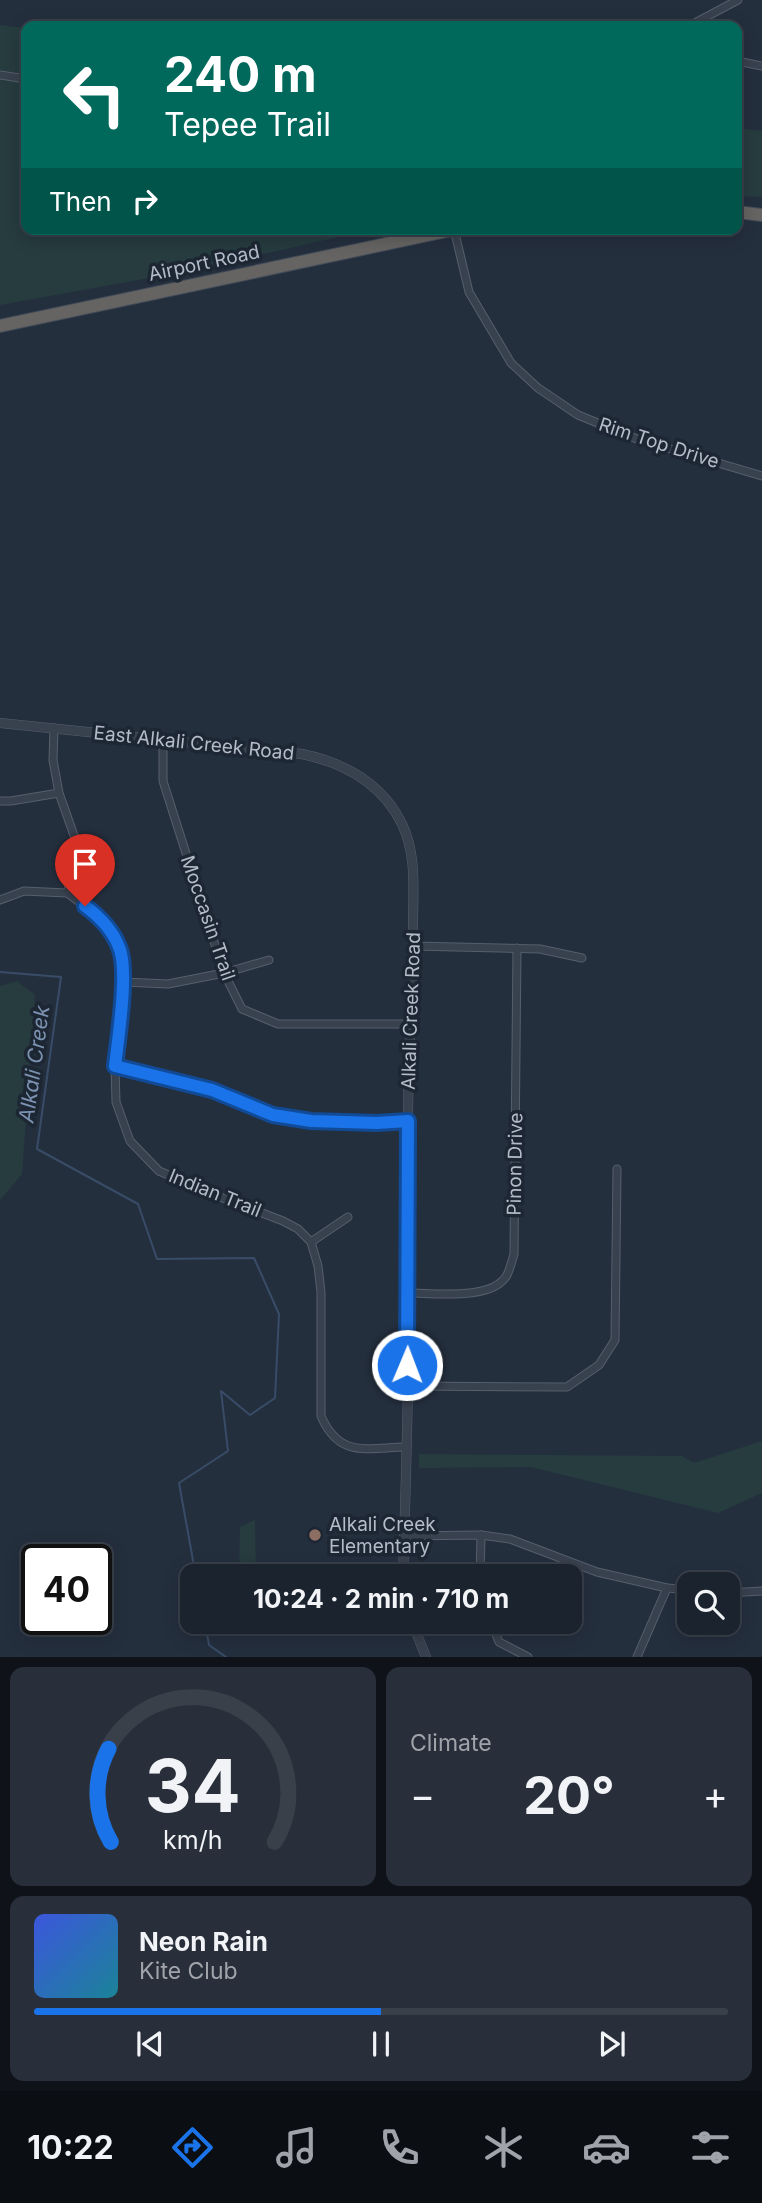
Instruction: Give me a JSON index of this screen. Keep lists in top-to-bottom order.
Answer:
{
  "streets": {
    "highway": ["Airport Road"],
    "street": [
      "Rim Top Drive",
      "East Alkali Creek Road",
      "Moccasin Trail",
      "Alkali Creek Road",
      "Pinon Drive",
      "Indian Trail"
    ]
  },
  "crossings": [
    ["East Alkali Creek Road", "Moccasin Trail"],
    ["East Alkali Creek Road", "Alkali Creek Road"],
    ["Moccasin Trail", "Alkali Creek Road"],
    ["Alkali Creek Road", "Pinon Drive"]
  ],
  "water": ["Alkali Creek"],
  "places": ["Alkali Creek Elementary"],
  "page": {
    "turn": ["240 m", "Tepee Trail"],
    "then": "Then",
    "limit": "40",
    "trip": "10:24 · 2 min · 710 m",
    "tile": "Climate",
    "heat": ["−", "20°", "+"],
    "song": ["Neon Rain", "Kite Club"],
    "tabs": "10:22",
    "gauge": ["34", "km/h"]
  }
}
